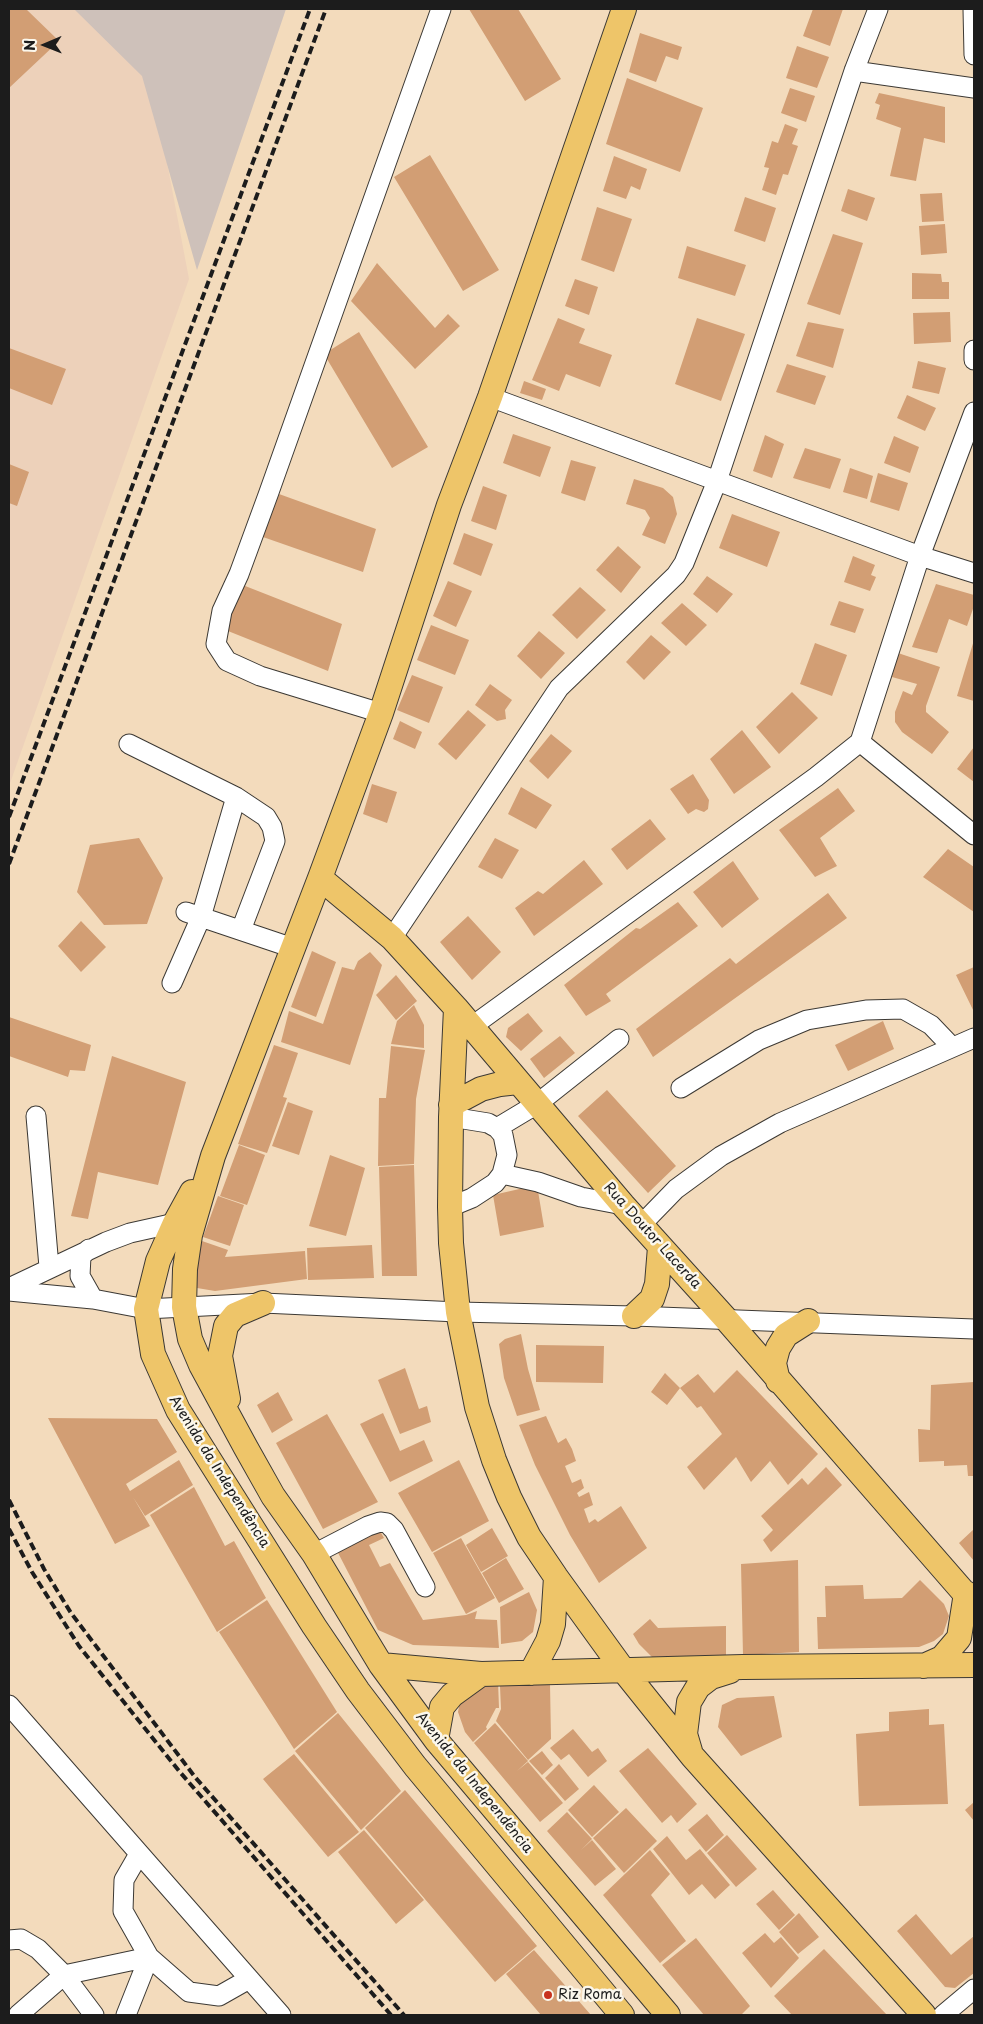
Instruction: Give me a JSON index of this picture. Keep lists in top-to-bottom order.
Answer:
{
  "streets": {
    "main road": ["Rua Doutor Lacerda", "Avenida da Independência"]
  },
  "places": ["Riz Roma"],
  "north": "left"
}
